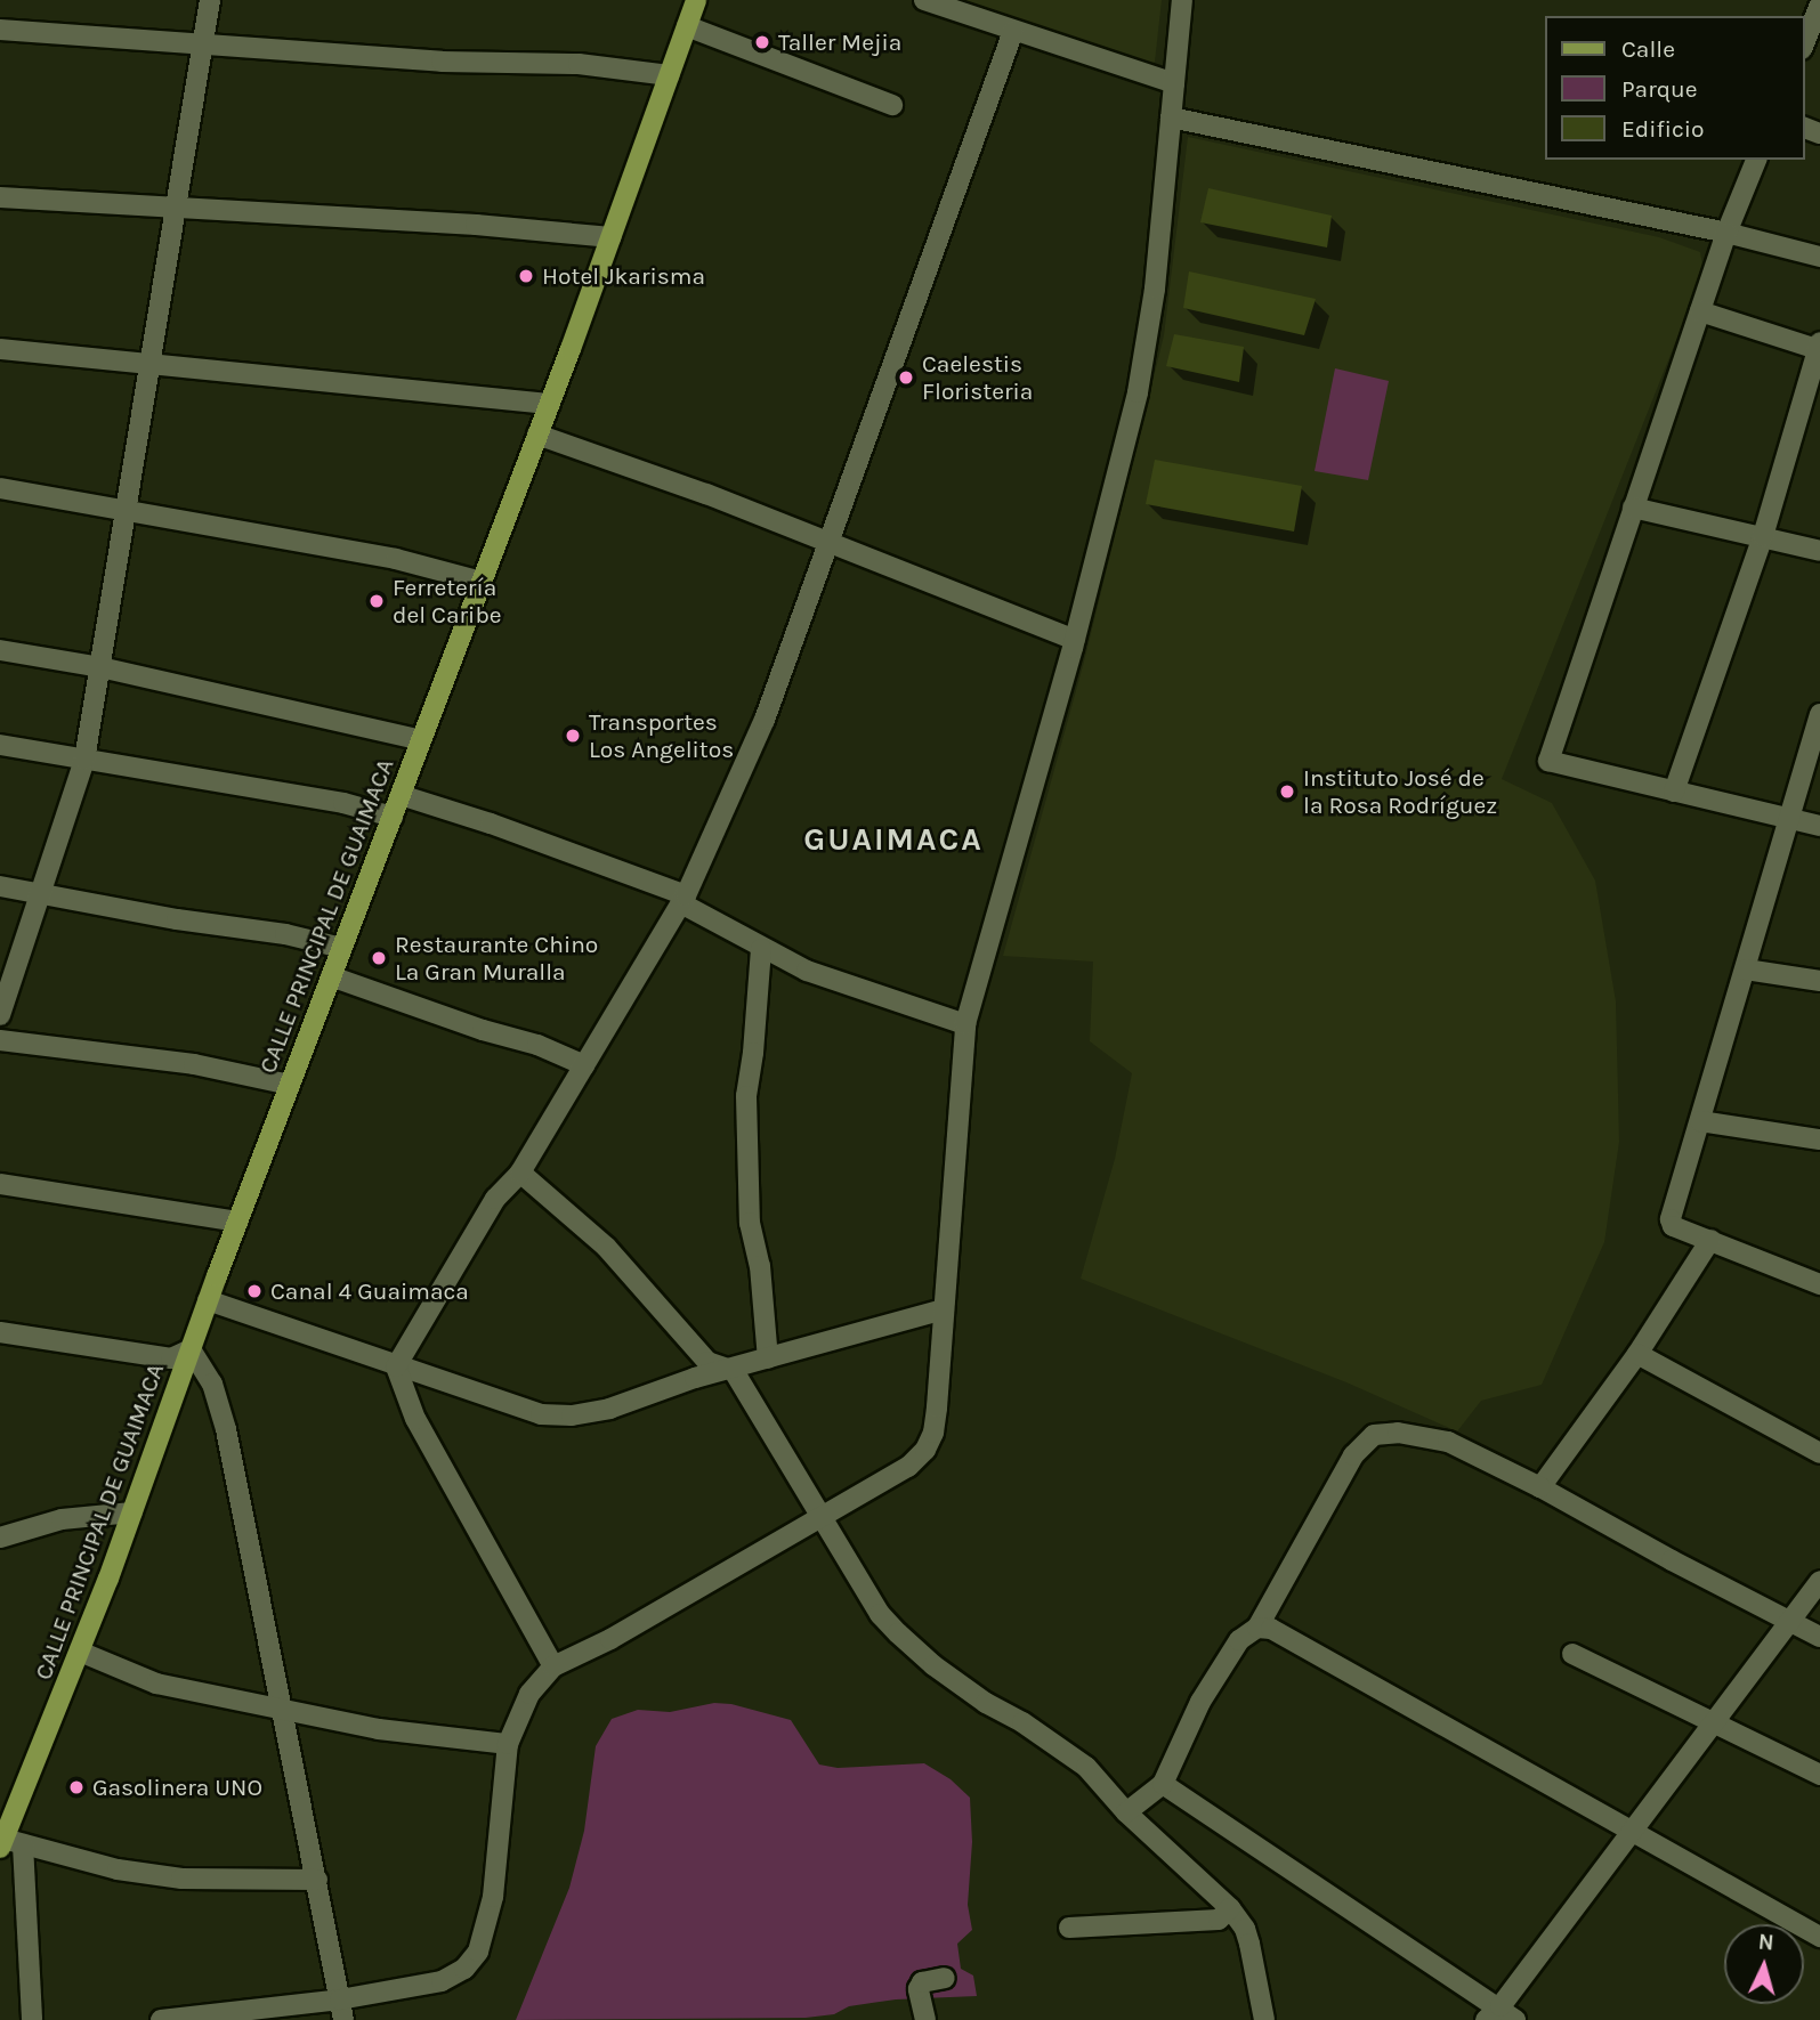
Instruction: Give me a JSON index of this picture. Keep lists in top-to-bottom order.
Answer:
{
  "streets": {
    "main road": ["CALLE PRINCIPAL DE GUAIMACA"]
  },
  "districts": ["GUAIMACA"],
  "places": [
    "Taller Mejia",
    "Hotel Jkarisma",
    "Caelestis Floristeria",
    "Ferretería del Caribe",
    "Transportes Los Angelitos",
    "Instituto José de la Rosa Rodríguez",
    "Restaurante Chino La Gran Muralla",
    "Canal 4 Guaimaca",
    "Gasolinera UNO"
  ],
  "legend": ["Calle", "Parque", "Edificio"],
  "north": "top"
}
